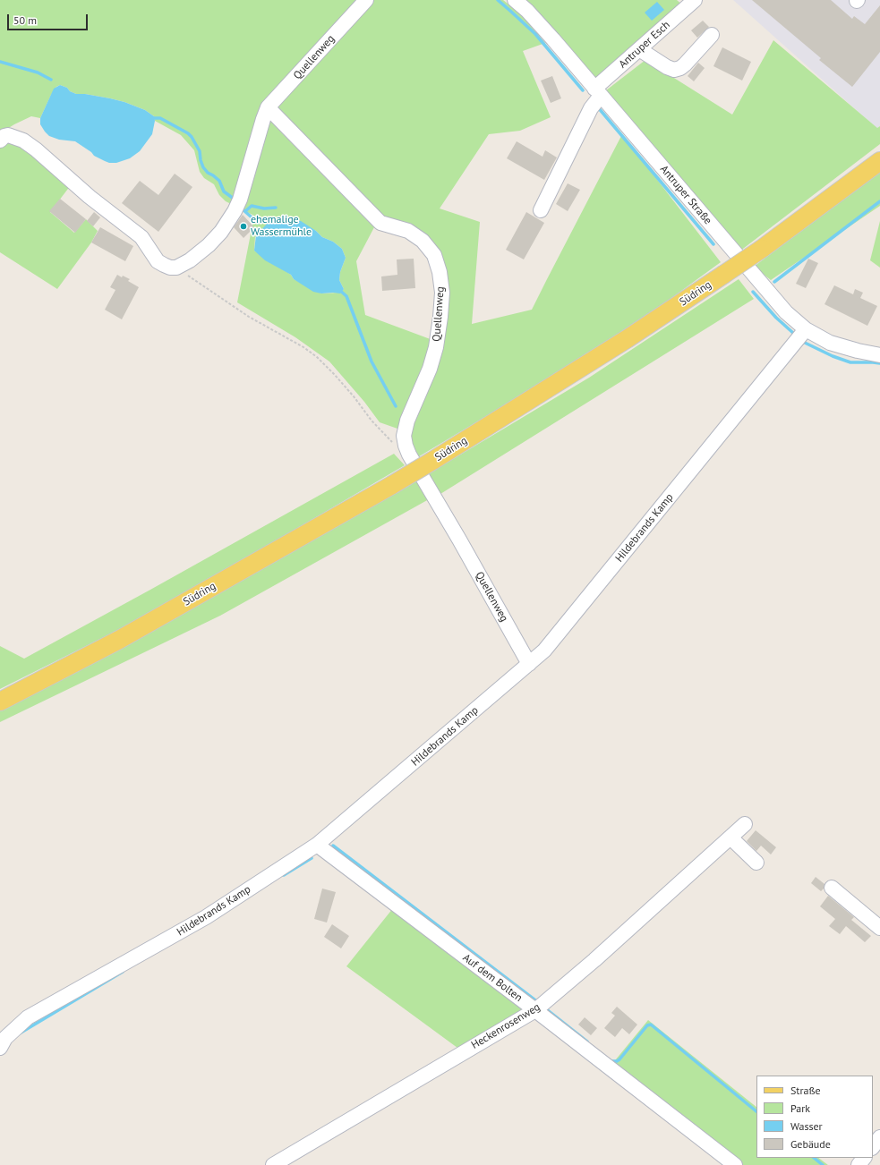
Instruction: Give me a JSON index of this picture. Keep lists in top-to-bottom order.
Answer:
{
  "streets": {
    "main road": ["Südring"],
    "street": [
      "Antruper Esch",
      "Quellenweg",
      "Antruper Straße",
      "Hildebrands Kamp",
      "Auf dem Bolten",
      "Heckenrosenweg"
    ]
  },
  "crossings": [
    ["Antruper Esch", "Antruper Straße"],
    ["Quellenweg", "Hildebrands Kamp"],
    ["Antruper Straße", "Hildebrands Kamp"],
    ["Hildebrands Kamp", "Auf dem Bolten"],
    ["Auf dem Bolten", "Heckenrosenweg"]
  ],
  "places": ["ehemalige Wassermühle"],
  "legend": [
    "Straße",
    "Park",
    "Wasser",
    "Gebäude"
  ],
  "scale_bar": "50 m"
}
